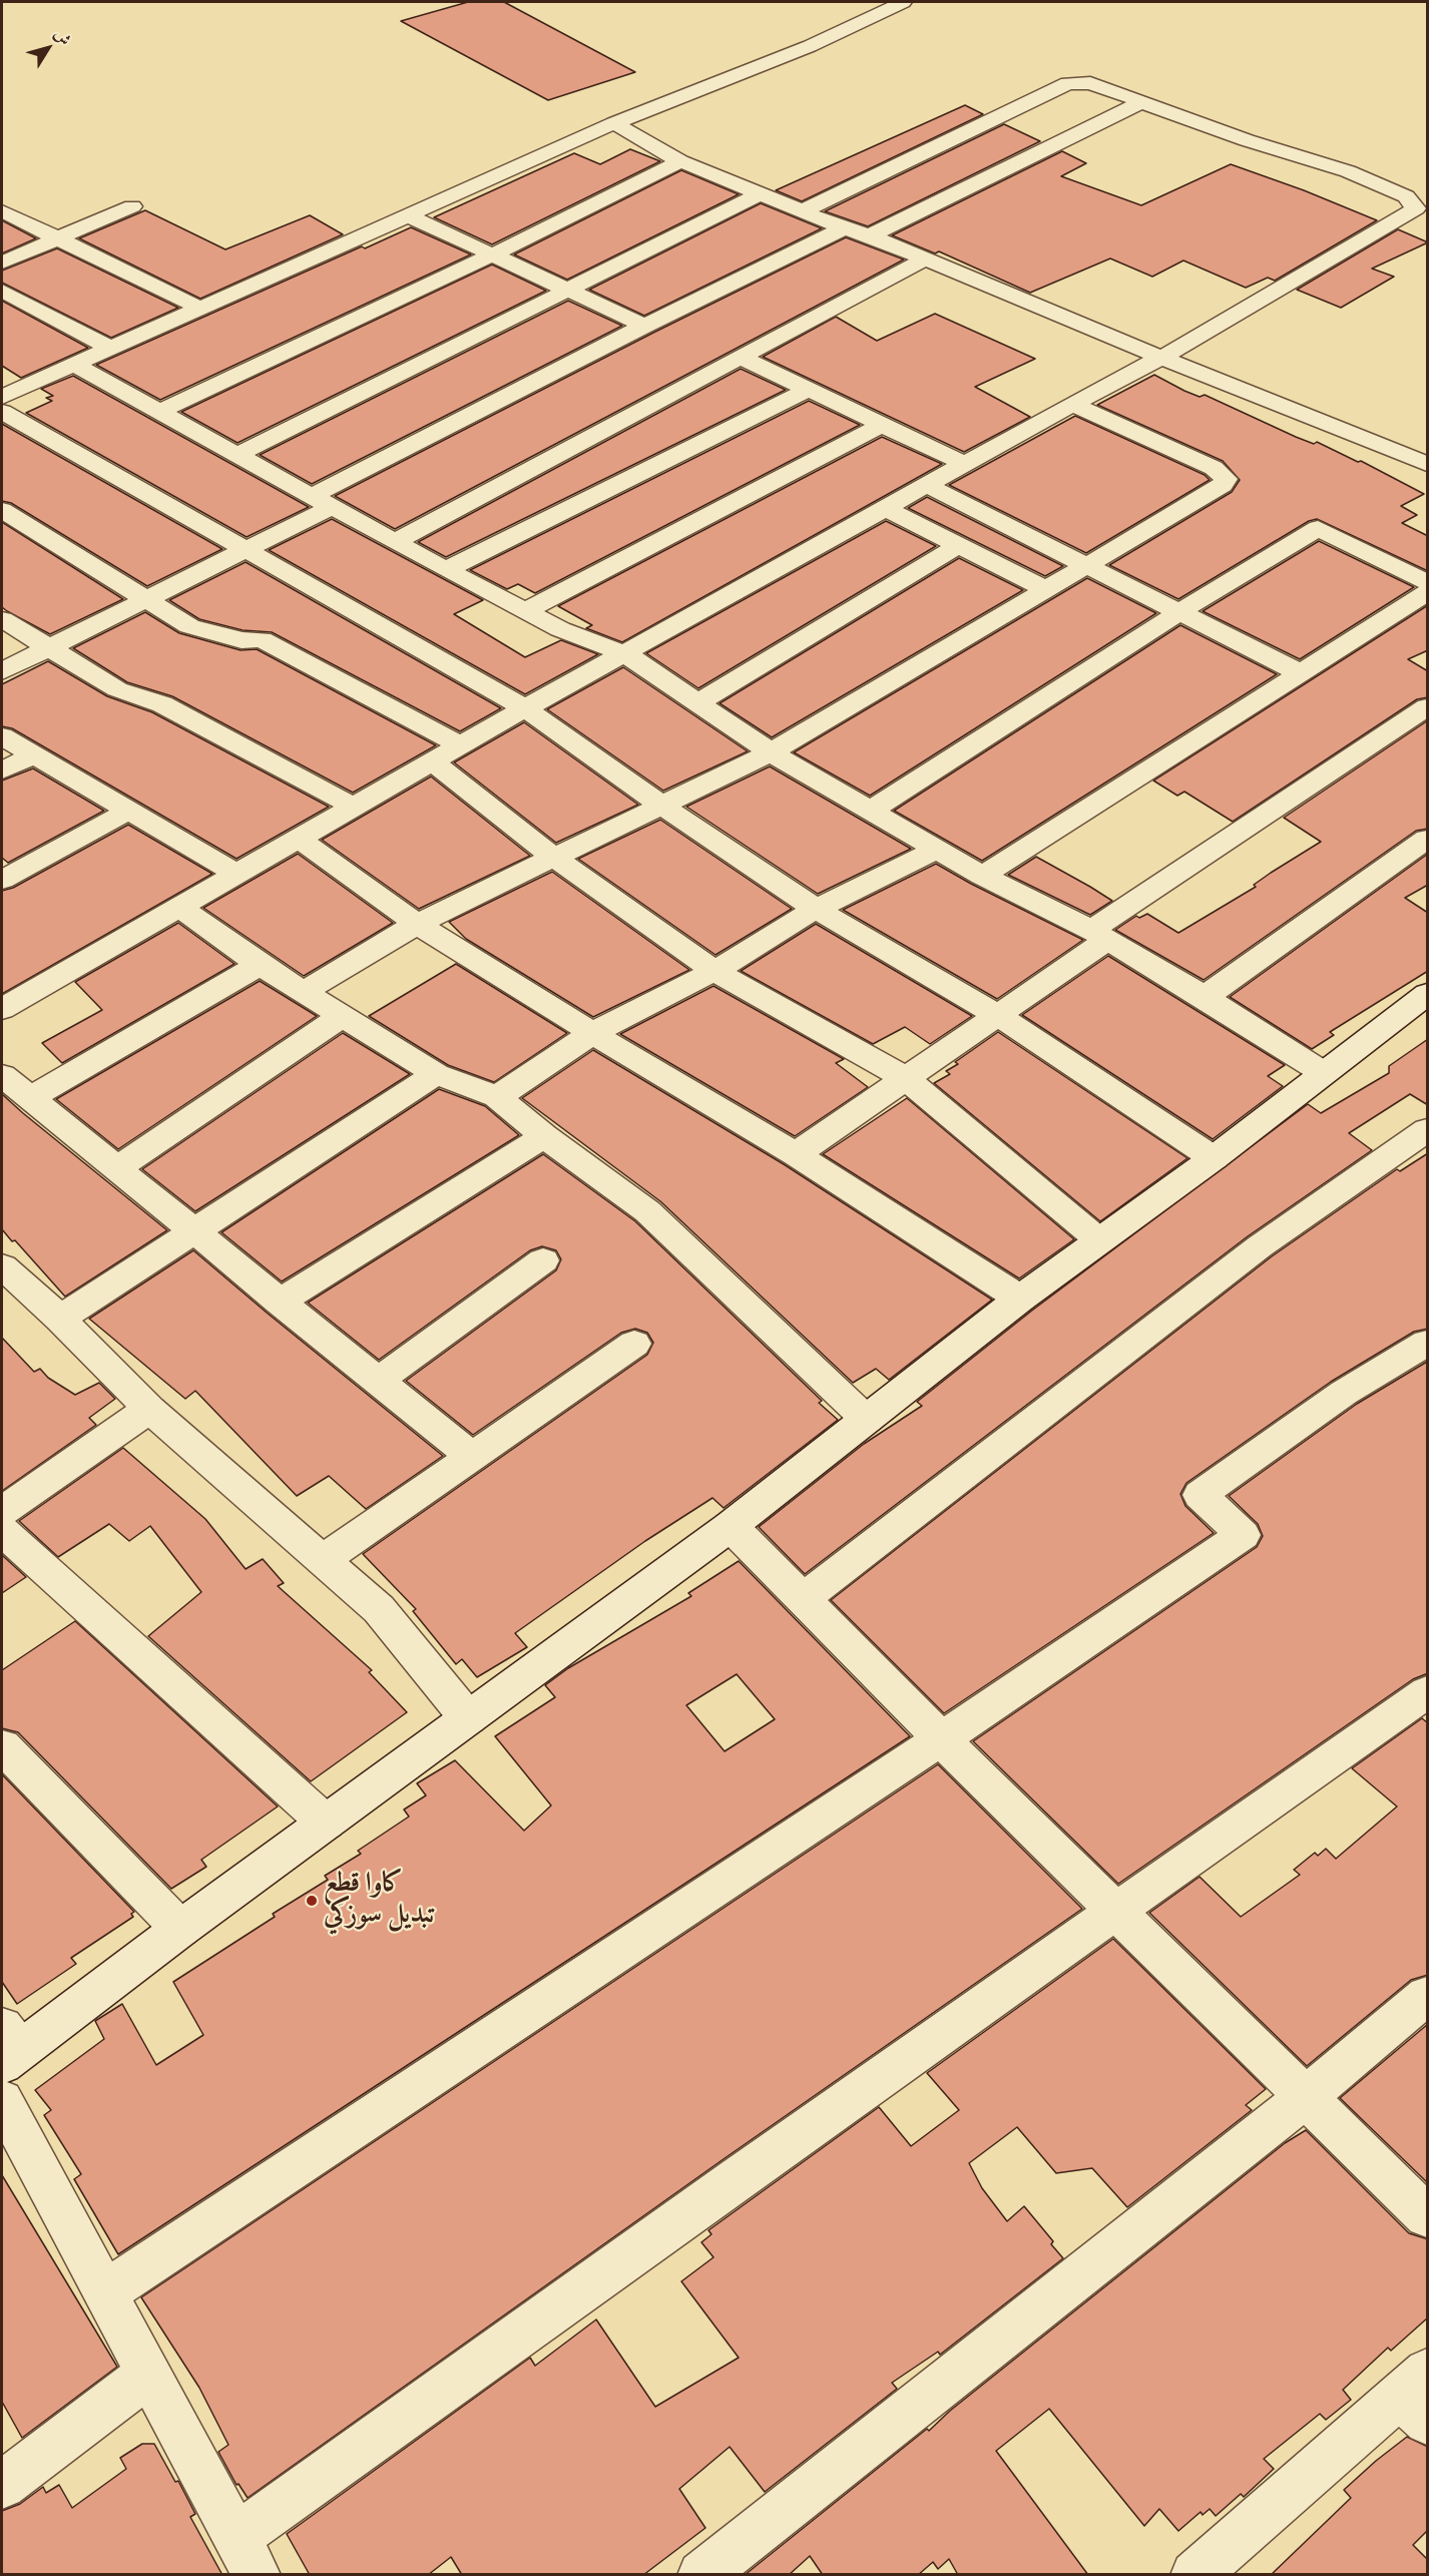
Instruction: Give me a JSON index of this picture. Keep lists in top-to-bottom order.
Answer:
{
  "places": ["كاوا قطع تبديل سوزكي"],
  "north": "top right"
}
